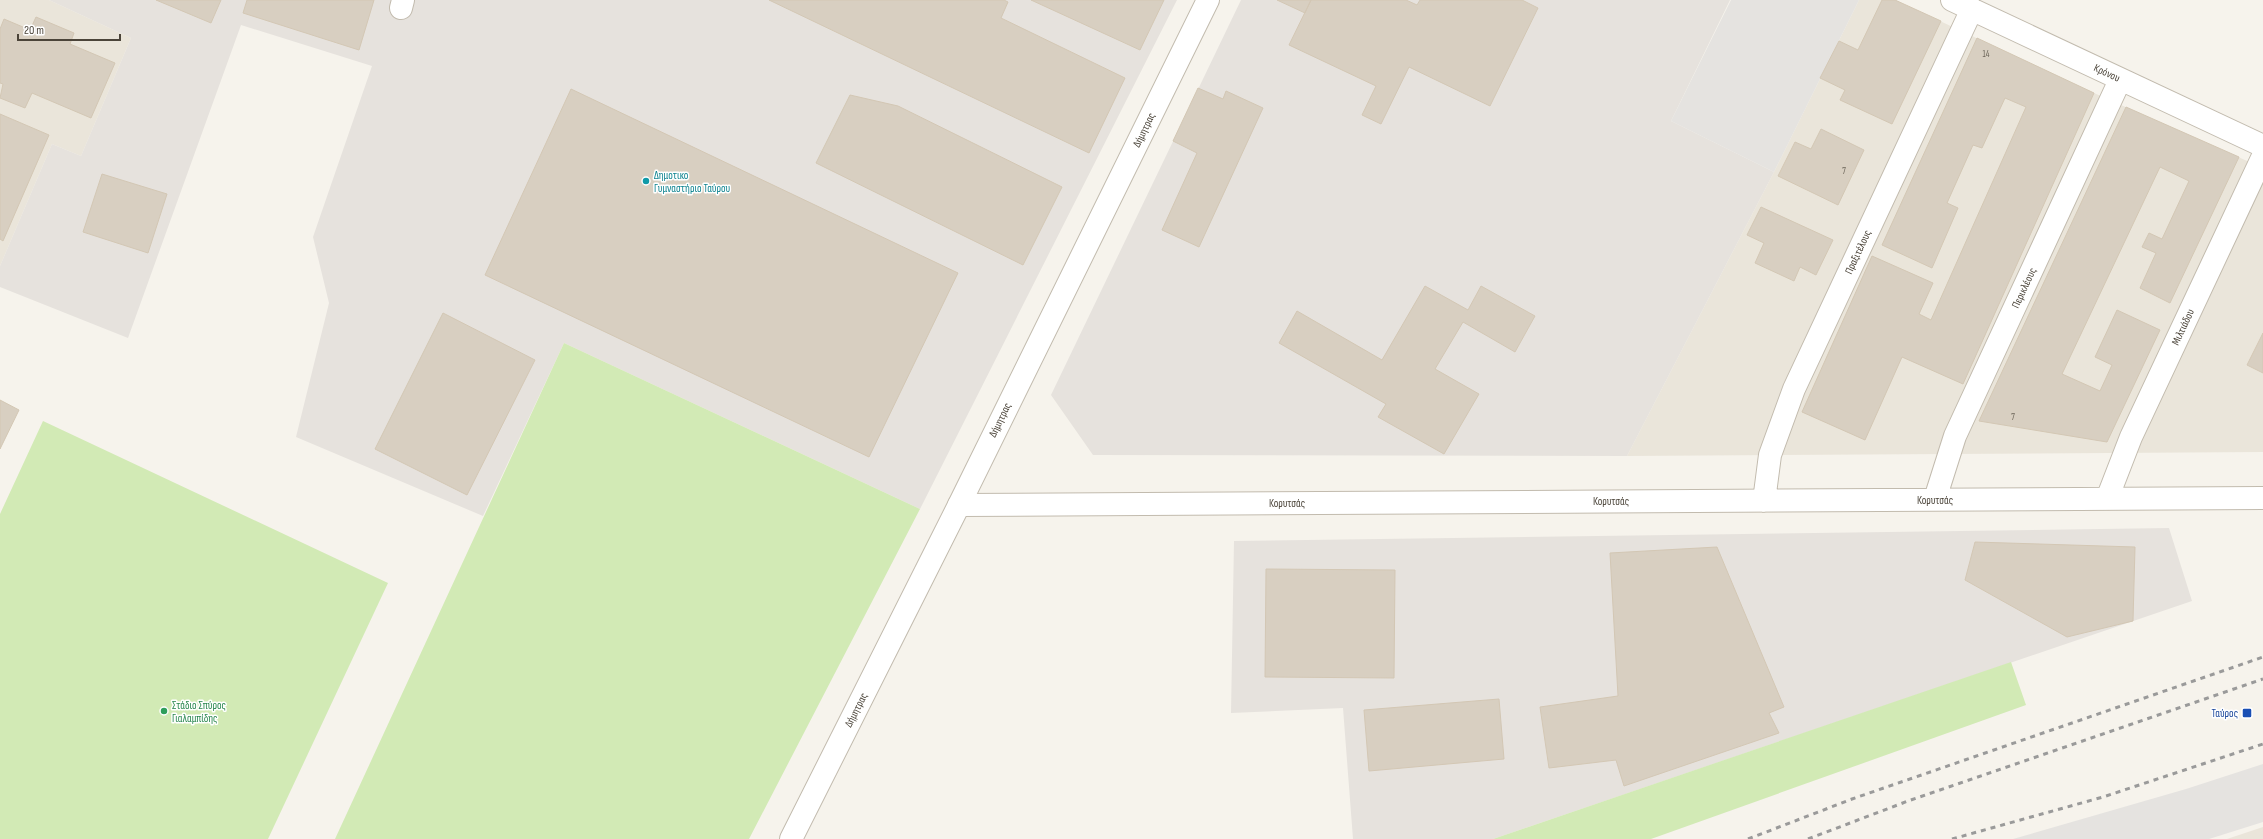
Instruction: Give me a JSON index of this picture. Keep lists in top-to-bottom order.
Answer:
{
  "streets": {
    "street": [
      "Κρόνου",
      "Δήμητρας",
      "Πραξιτέλους",
      "Περικλέους",
      "Μιλτιάδου",
      "Κορυτσάς"
    ]
  },
  "crossings": [
    ["Κρόνου", "Πραξιτέλους"],
    ["Κρόνου", "Περικλέους"],
    ["Δήμητρας", "Κορυτσάς"],
    ["Πραξιτέλους", "Κορυτσάς"],
    ["Περικλέους", "Κορυτσάς"],
    ["Μιλτιάδου", "Κορυτσάς"]
  ],
  "places": {
    "other": ["Δημοτικο Γυμναστήριο Ταύρου", "Στάδιο Σπύρος Γιαλαμπίδης"],
    "transit": ["Ταύρος"]
  },
  "house_numbers": ["14", "7", "7"],
  "scale_bar": "20 m"
}
